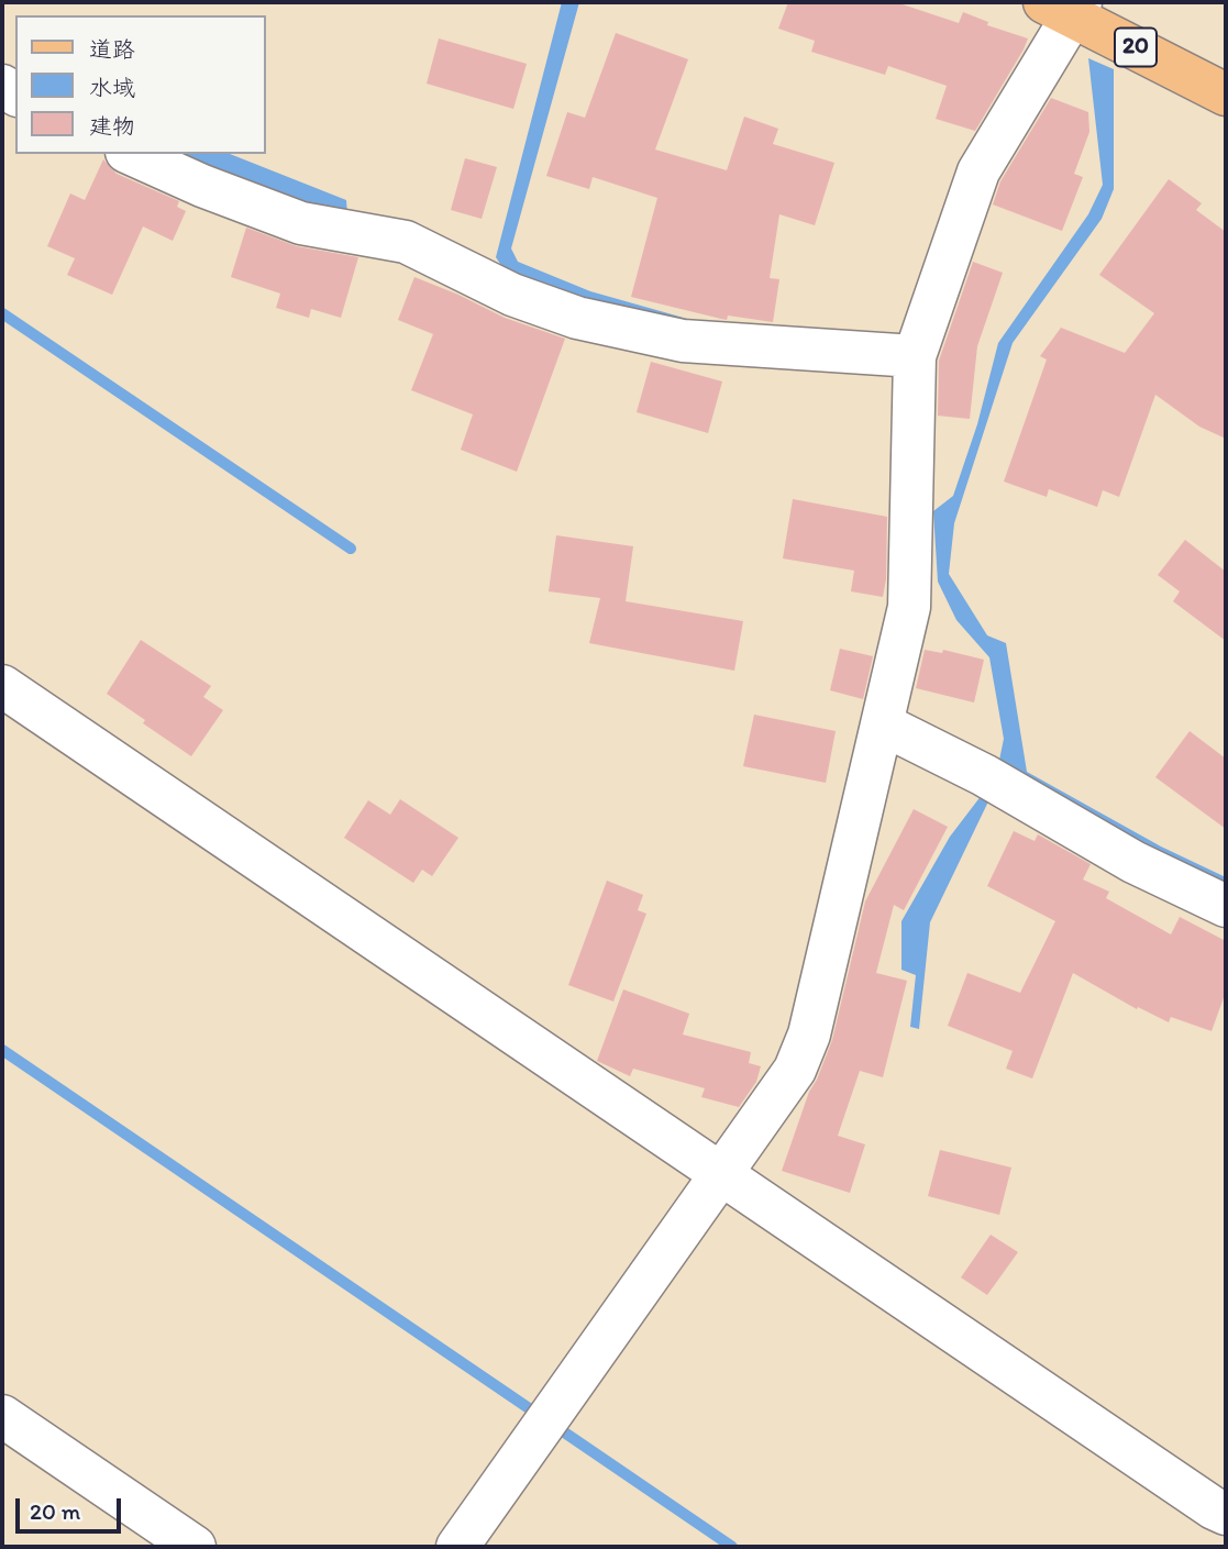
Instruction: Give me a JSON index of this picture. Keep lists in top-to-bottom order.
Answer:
{
  "streets": {
    "main road": ["20"]
  },
  "legend": ["道路", "水域", "建物"],
  "scale_bar": "20 m"
}
